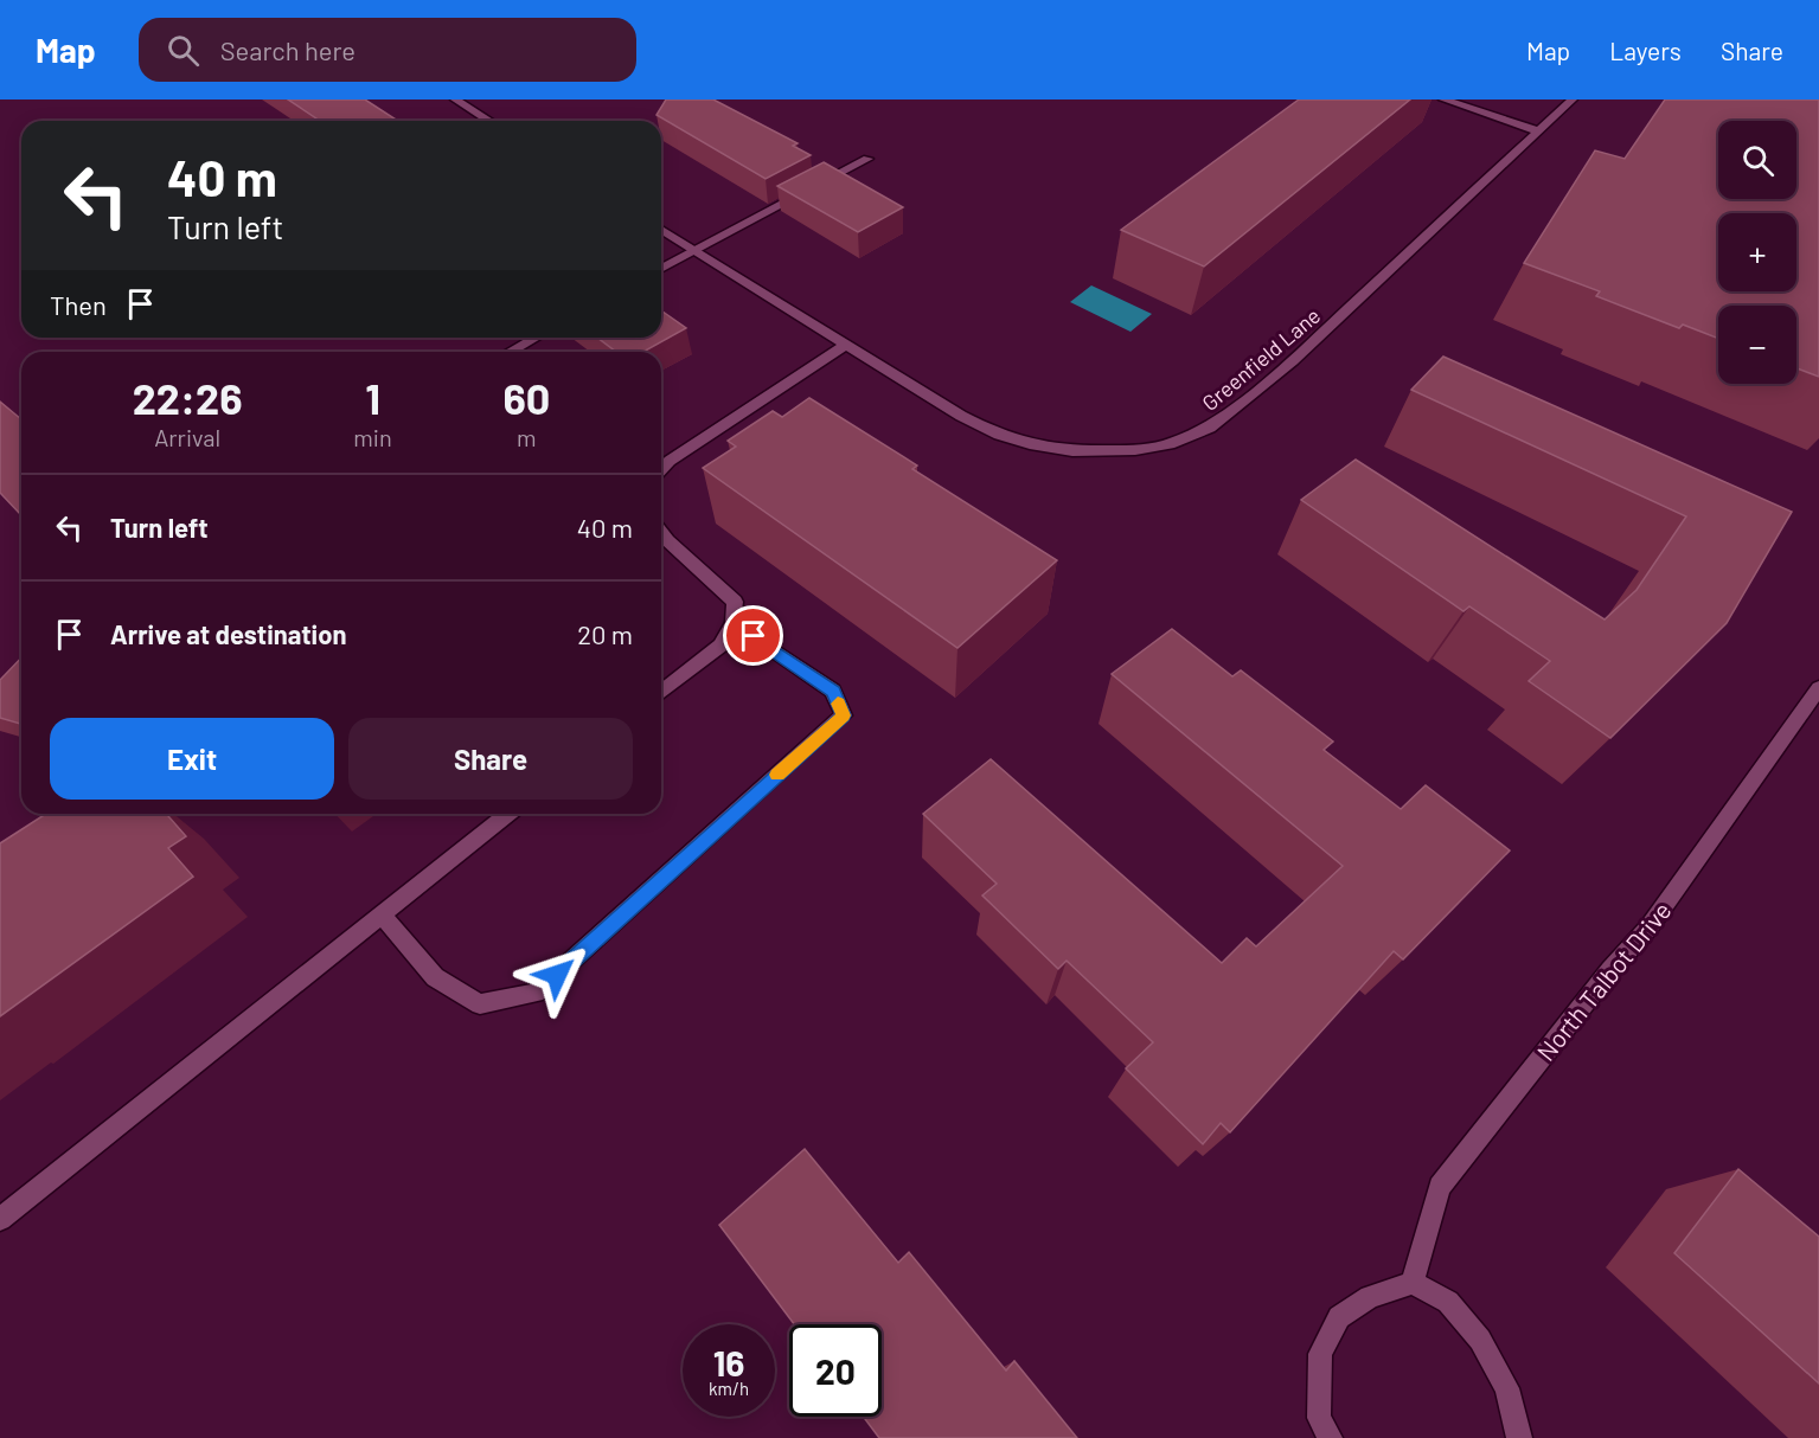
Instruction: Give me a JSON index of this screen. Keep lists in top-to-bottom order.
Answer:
{
  "streets": {
    "street": ["Greenfield Lane", "North Talbot Drive"]
  },
  "page": {
    "header": "Map",
    "search": "Search here",
    "nav": ["Map", "Layers", "Share"],
    "map_buttons": ["+", "−"],
    "turn": ["40 m", "Turn left"],
    "then": "Then",
    "eta": [
      "22:26",
      "Arrival",
      "1",
      "min",
      "60",
      "m"
    ],
    "list": [
      {
        "name": "Turn left",
        "value": "40 m"
      },
      {
        "name": "Arrive at destination",
        "value": "20 m"
      }
    ],
    "buttons": ["Exit", "Share"],
    "speed": "16 km/h",
    "limit": "20"
  }
}
